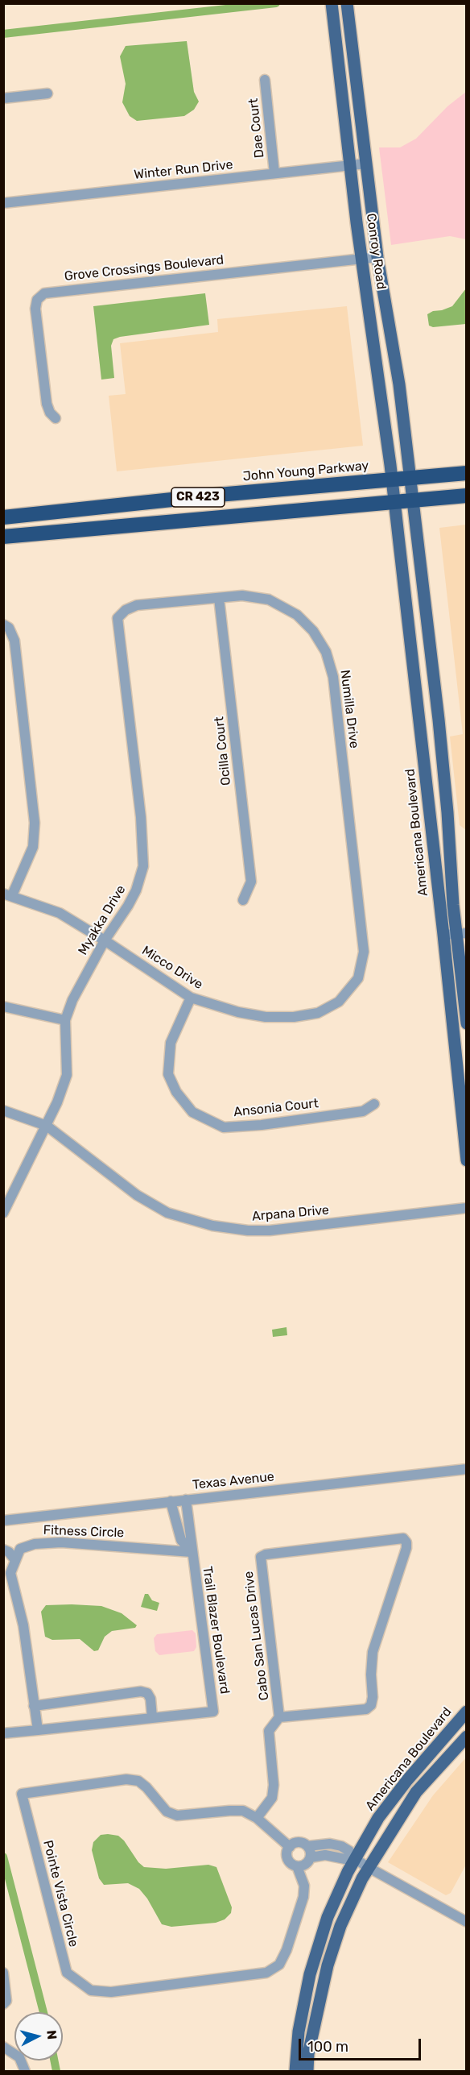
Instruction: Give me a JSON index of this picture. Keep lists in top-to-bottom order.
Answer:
{
  "streets": {
    "highway": ["John Young Parkway", "CR 423"],
    "main road": ["Conroy Road", "Americana Boulevard"],
    "street": [
      "Dae Court",
      "Winter Run Drive",
      "Grove Crossings Boulevard",
      "Numilla Drive",
      "Ocilla Court",
      "Myakka Drive",
      "Micco Drive",
      "Ansonia Court",
      "Arpana Drive",
      "Texas Avenue",
      "Fitness Circle",
      "Trail Blazer Boulevard",
      "Cabo San Lucas Drive",
      "Pointe Vista Circle"
    ]
  },
  "crossings": [
    ["Dae Court", "Winter Run Drive"],
    ["Winter Run Drive", "Conroy Road"],
    ["Conroy Road", "Grove Crossings Boulevard"],
    ["Conroy Road", "John Young Parkway"],
    ["Conroy Road", "CR 423"],
    ["Conroy Road", "Americana Boulevard"],
    ["CR 423", "Americana Boulevard"],
    ["Numilla Drive", "Ocilla Court"],
    ["Numilla Drive", "Myakka Drive"],
    ["Numilla Drive", "Micco Drive"],
    ["Myakka Drive", "Micco Drive"],
    ["Myakka Drive", "Arpana Drive"],
    ["Micco Drive", "Ansonia Court"],
    ["Texas Avenue", "Trail Blazer Boulevard"],
    ["Fitness Circle", "Trail Blazer Boulevard"],
    ["Cabo San Lucas Drive", "Pointe Vista Circle"]
  ],
  "scale_bar": "100 m",
  "north": "right"
}
